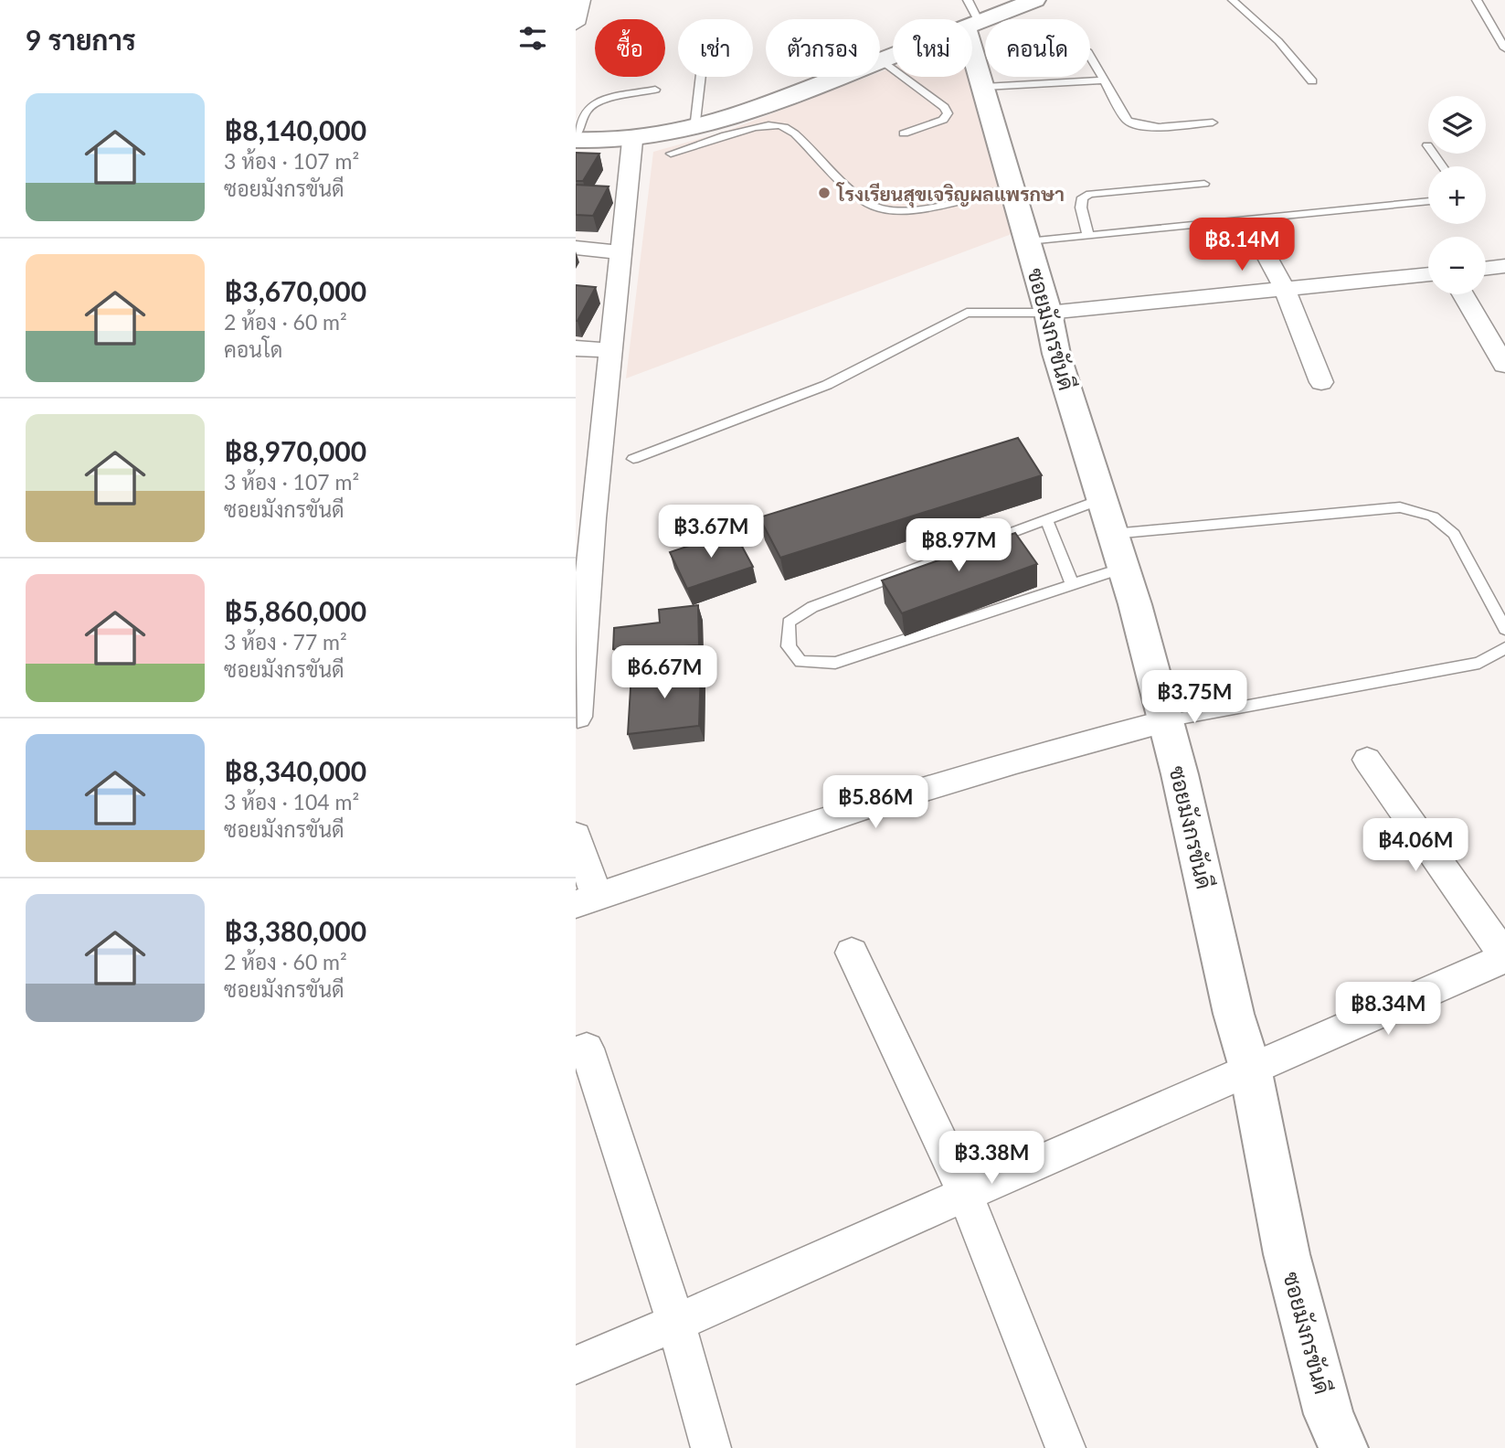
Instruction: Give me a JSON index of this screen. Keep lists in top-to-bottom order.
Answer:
{
  "streets": {
    "street": ["ซอยมังกรขันดี"]
  },
  "places": ["โรงเรียนสุขเจริญผลแพรกษา"],
  "page": {
    "heading": "9 รายการ",
    "chip": [
      "ซื้อ",
      "เช่า",
      "ตัวกรอง",
      "ใหม่",
      "คอนโด"
    ],
    "list": [
      {
        "name": "฿8,140,000",
        "note": "3 ห้อง · 107 m² · ซอยมังกรขันดี"
      },
      {
        "name": "฿3,670,000",
        "note": "2 ห้อง · 60 m² · คอนโด"
      },
      {
        "name": "฿8,970,000",
        "note": "3 ห้อง · 107 m² · ซอยมังกรขันดี"
      },
      {
        "name": "฿5,860,000",
        "note": "3 ห้อง · 77 m² · ซอยมังกรขันดี"
      },
      {
        "name": "฿8,340,000",
        "note": "3 ห้อง · 104 m² · ซอยมังกรขันดี"
      },
      {
        "name": "฿3,380,000",
        "note": "2 ห้อง · 60 m² · ซอยมังกรขันดี"
      }
    ],
    "map_buttons": ["+", "−"],
    "price": [
      "฿8.14M",
      "฿3.67M",
      "฿8.97M",
      "฿6.67M",
      "฿3.75M",
      "฿5.86M",
      "฿4.06M",
      "฿8.34M",
      "฿3.38M"
    ]
  }
}
